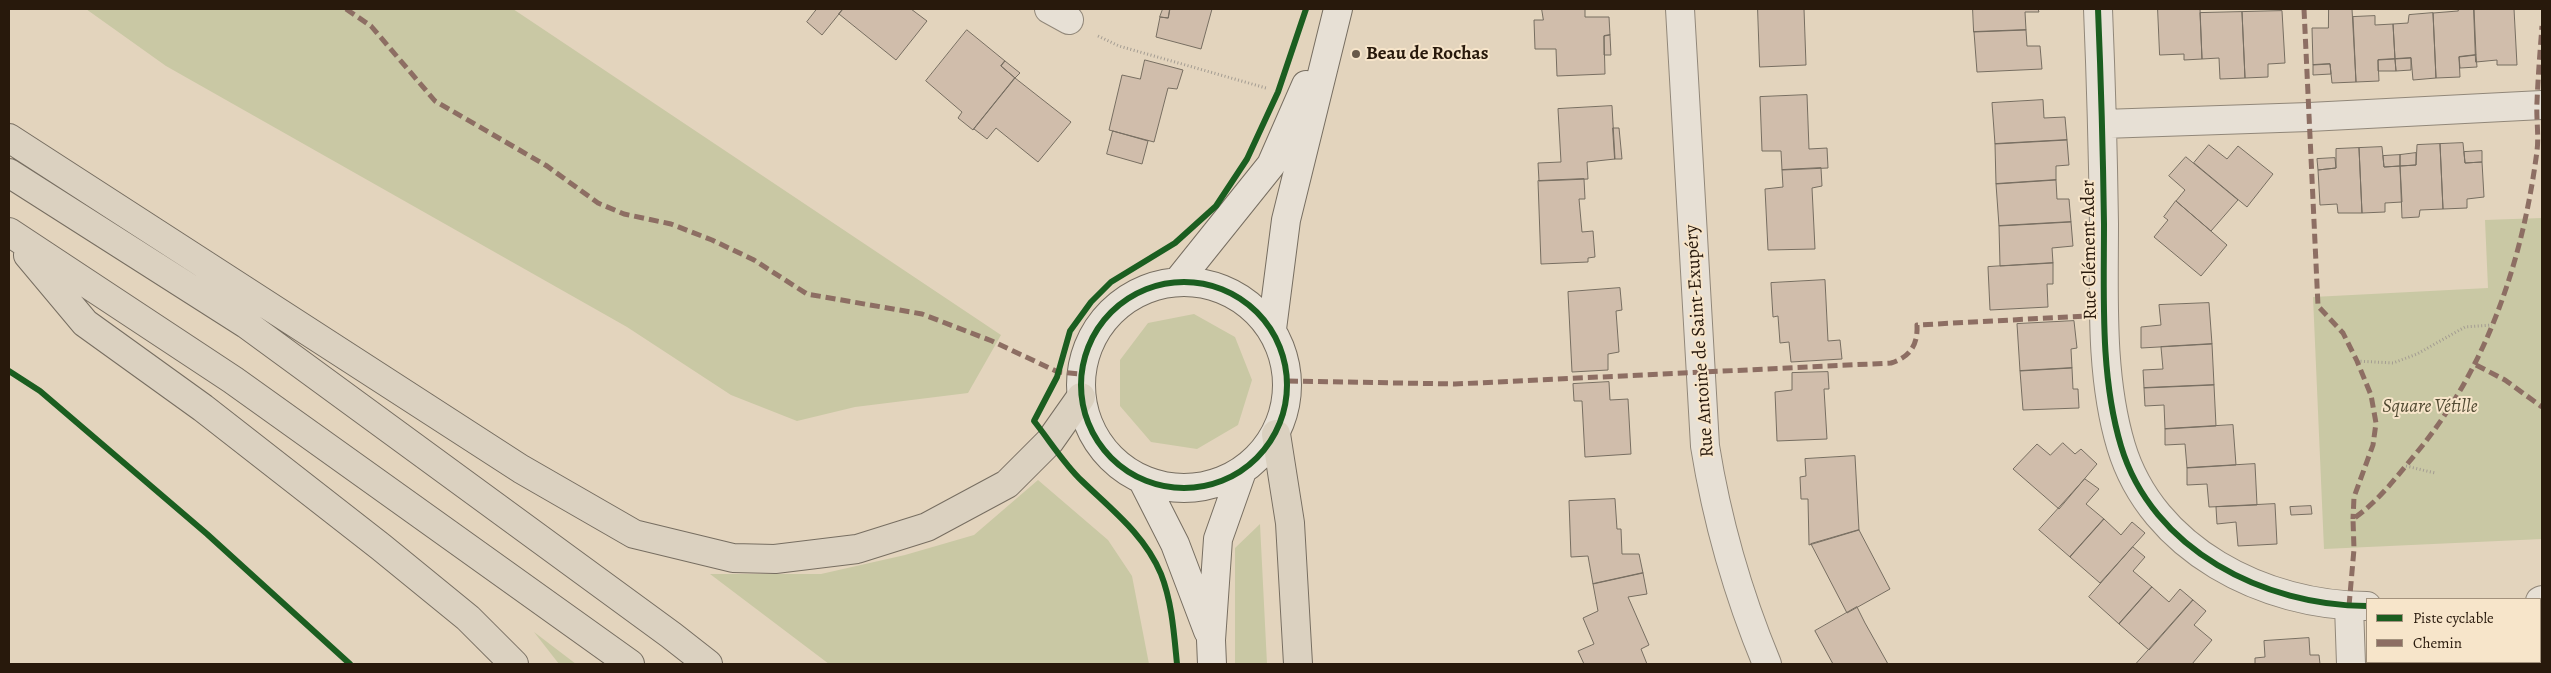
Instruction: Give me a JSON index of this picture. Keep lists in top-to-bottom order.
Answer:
{
  "streets": {
    "street": ["Rue Clément Ader", "Rue Antoine de Saint-Exupéry"]
  },
  "parks": ["Square Vétille"],
  "places": ["Beau de Rochas"],
  "legend": ["Piste cyclable", "Chemin"]
}
